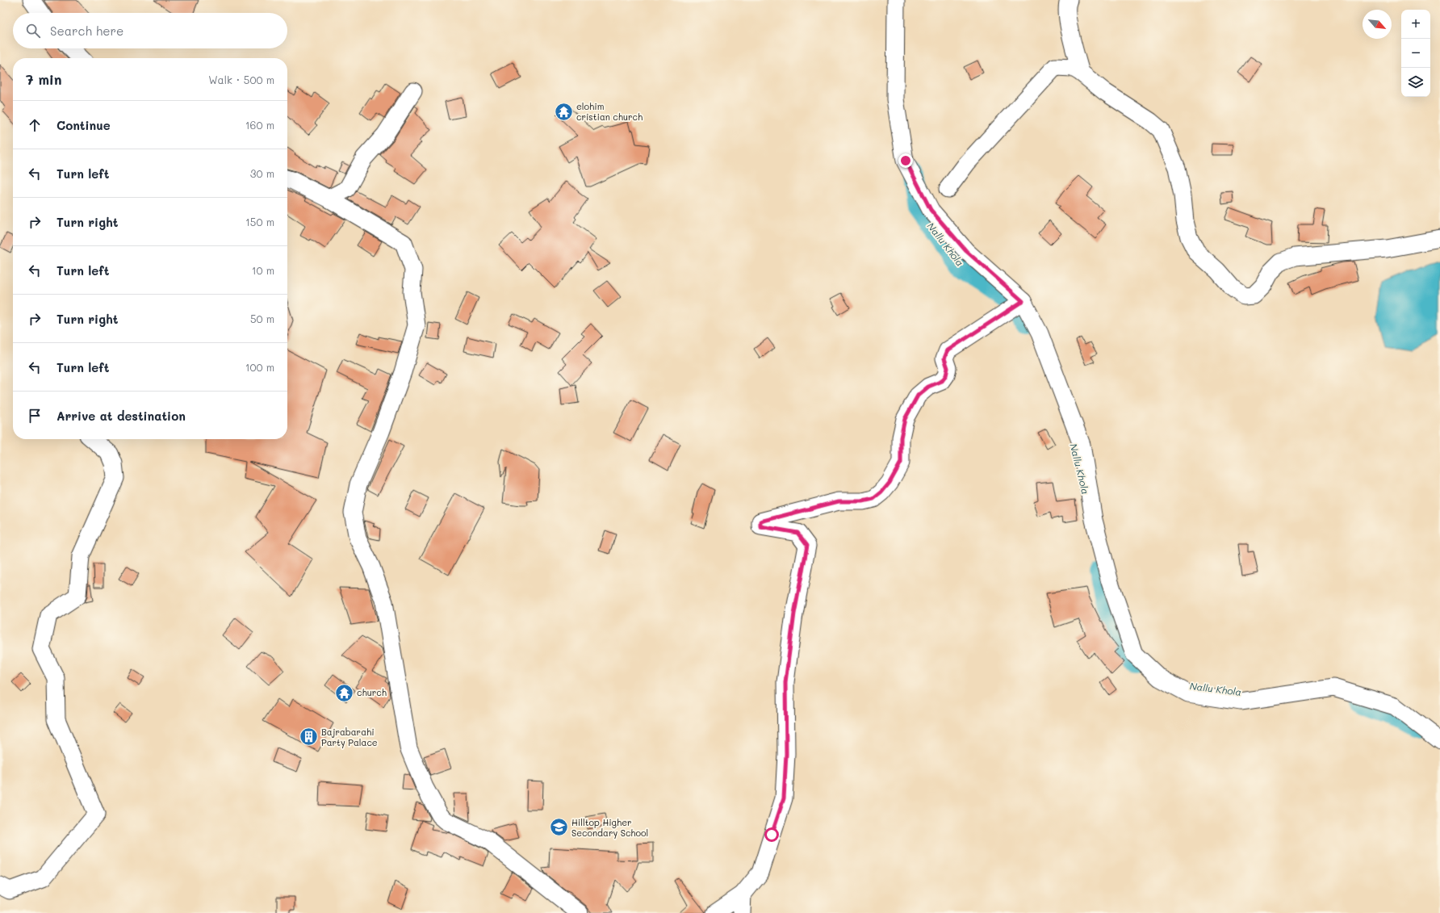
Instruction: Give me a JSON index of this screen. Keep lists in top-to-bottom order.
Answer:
{
  "water": ["Nallu Khola"],
  "places": {
    "temple": ["elohim cristian church", "church"],
    "building": ["Bajrabarahi Party Palace"],
    "school or university": ["Hilltop Higher Secondary School"]
  },
  "north": "bottom right",
  "page": {
    "map_buttons": ["+", "−"],
    "search": "Search here",
    "heading": ["7 min", "Walk · 500 m"],
    "list": [
      ["Continue", "160 m"],
      ["Turn left", "30 m"],
      ["Turn right", "150 m"],
      ["Turn left", "10 m"],
      ["Turn right", "50 m"],
      ["Turn left", "100 m"],
      "Arrive at destination"
    ]
  }
}
